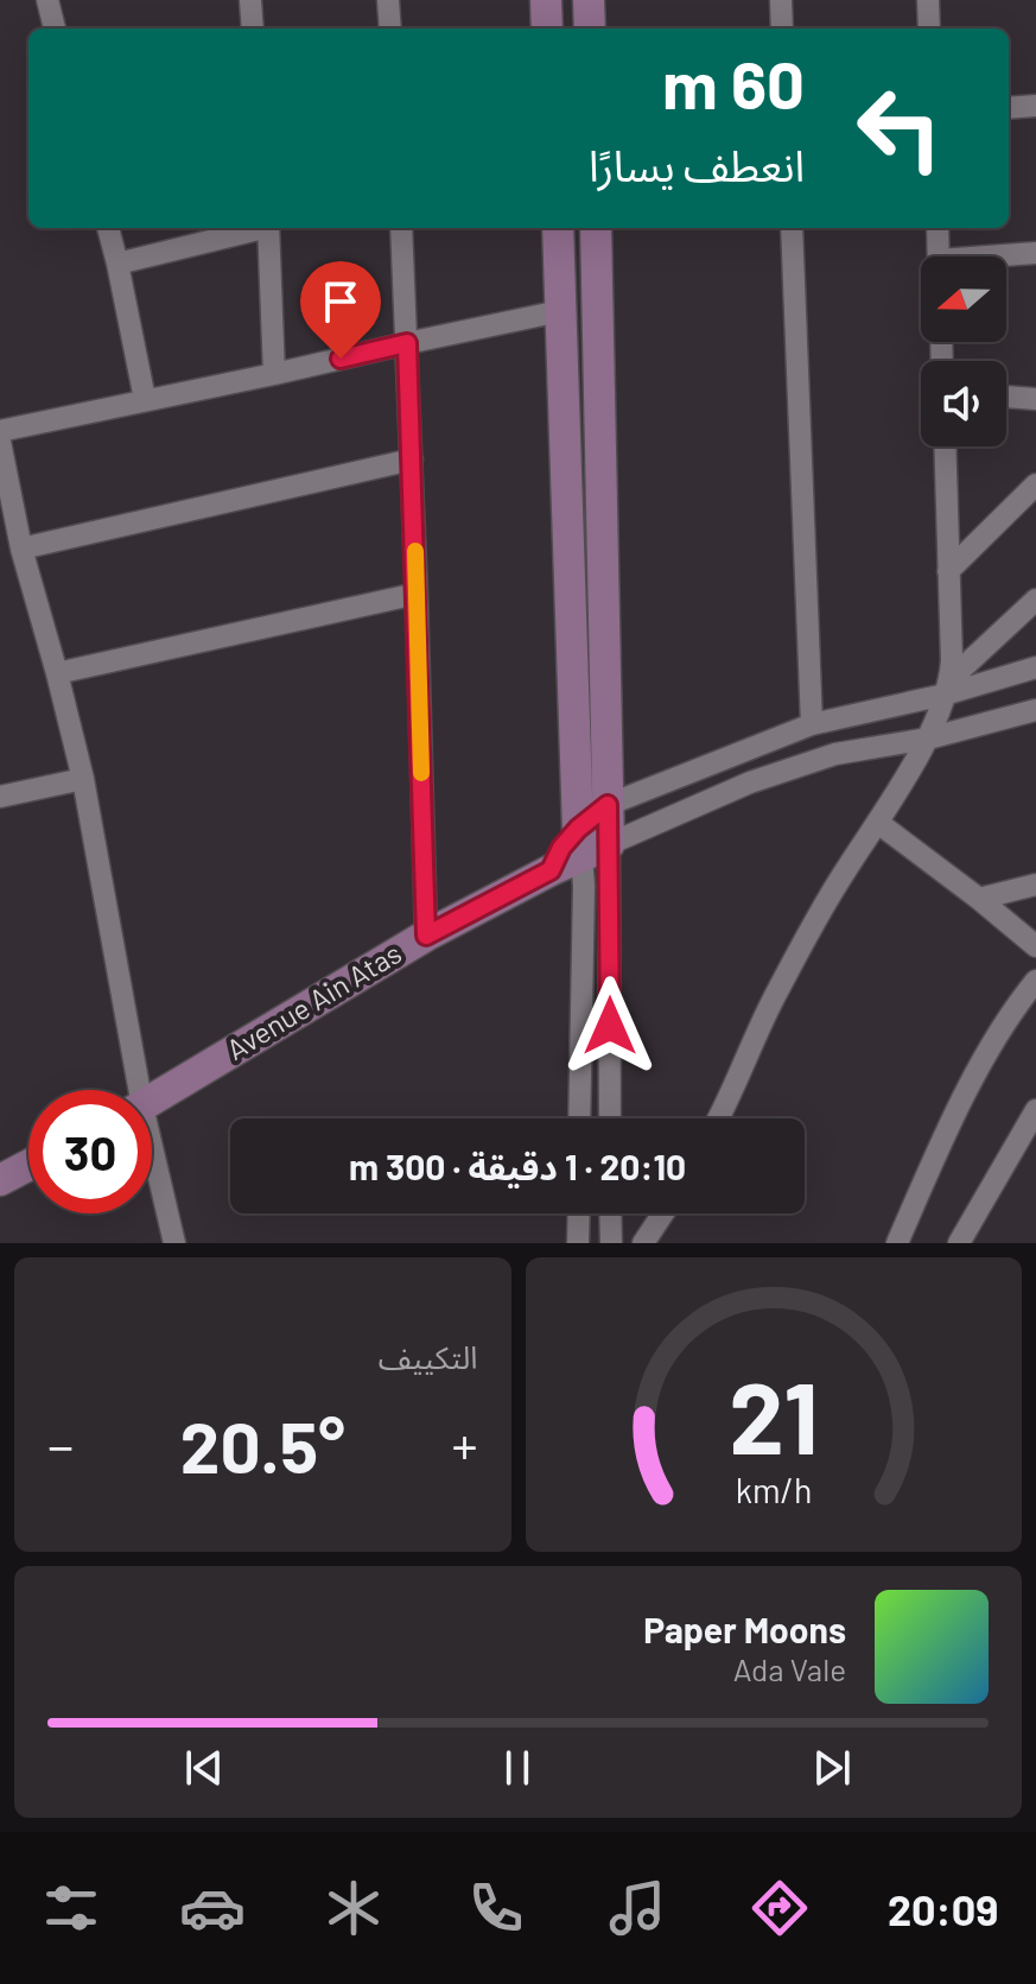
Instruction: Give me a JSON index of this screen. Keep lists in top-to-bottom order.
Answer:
{
  "streets": {
    "street": ["Avenue Ain Atas"]
  },
  "north": "left",
  "page": {
    "turn": ["60 m", "انعطف يسارًا"],
    "limit": "30",
    "trip": "20:10 · 1 دقيقة · 300 m",
    "tile": "التكييف",
    "heat": ["−", "20.5°", "+"],
    "song": ["Paper Moons", "Ada Vale"],
    "tabs": "20:09",
    "gauge": ["21", "km/h"]
  }
}
